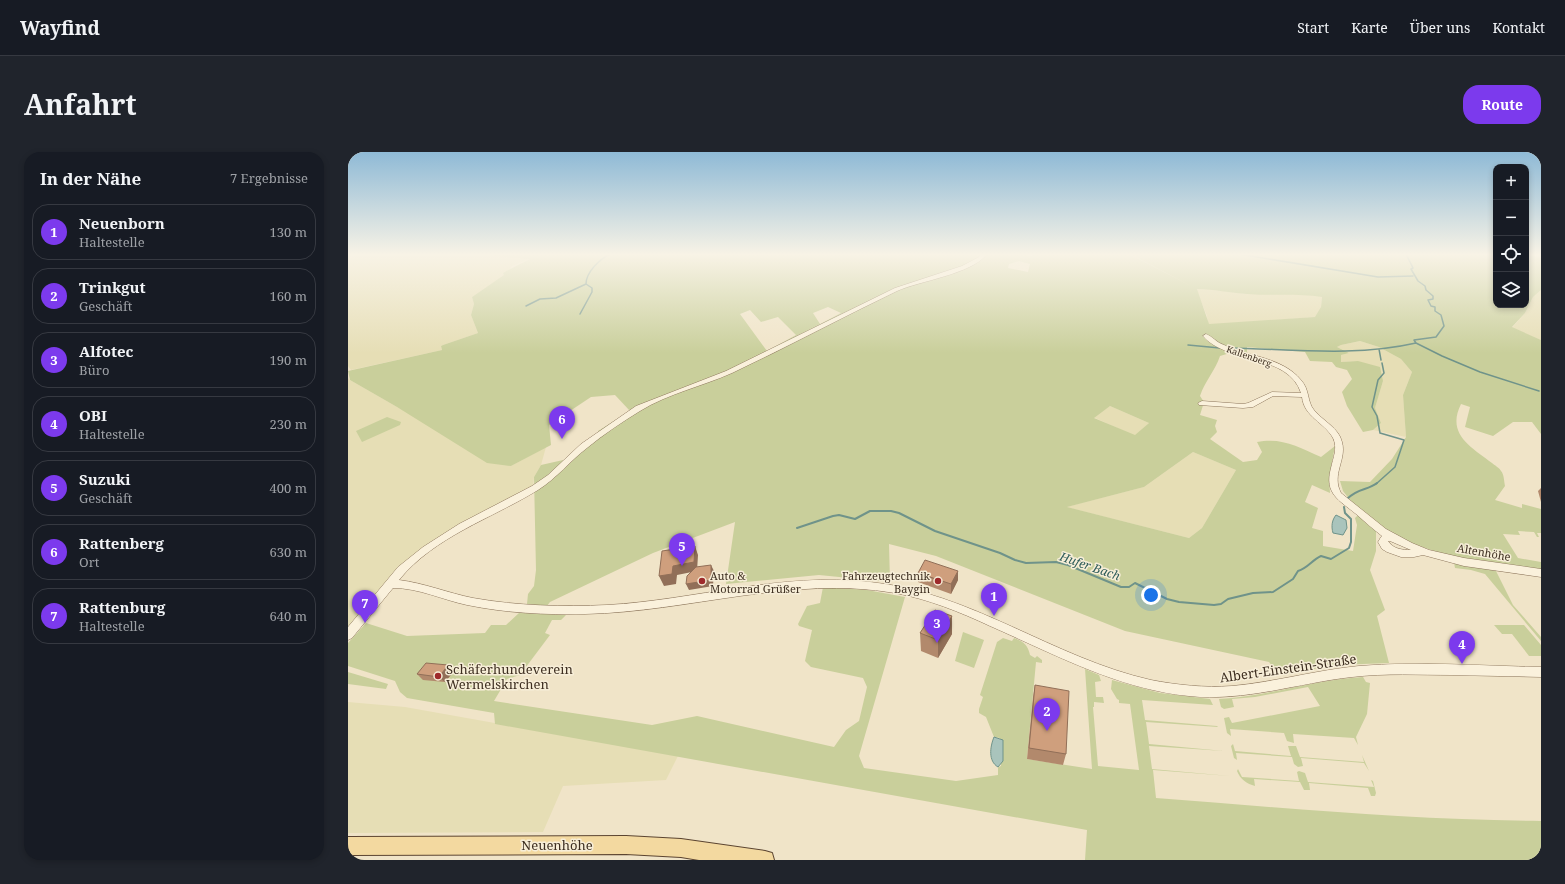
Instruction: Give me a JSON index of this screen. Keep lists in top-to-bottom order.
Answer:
{
  "streets": {
    "main road": ["Neuenhöhe"],
    "street": ["Kallenberg", "Altenhöhe", "Albert-Einstein-Straße"]
  },
  "crossings": [
    ["Kallenberg", "Altenhöhe"]
  ],
  "water": ["Hufer Bach"],
  "places": ["Auto & Motorrad Grüßer", "Fahrzeugtechnik Baygin", "Schäferhundeverein Wermelskirchen"],
  "page": {
    "header": "Wayfind",
    "nav": [
      "Start",
      "Karte",
      "Über uns",
      "Kontakt"
    ],
    "title": "Anfahrt",
    "buttons": "Route",
    "heading": ["In der Nähe", "7 Ergebnisse"],
    "map_buttons": ["+", "−"],
    "list": [
      {
        "mark": "1",
        "name": "Neuenborn",
        "note": "Haltestelle",
        "value": "130 m"
      },
      {
        "mark": "2",
        "name": "Trinkgut",
        "note": "Geschäft",
        "value": "160 m"
      },
      {
        "mark": "3",
        "name": "Alfotec",
        "note": "Büro",
        "value": "190 m"
      },
      {
        "mark": "4",
        "name": "OBI",
        "note": "Haltestelle",
        "value": "230 m"
      },
      {
        "mark": "5",
        "name": "Suzuki",
        "note": "Geschäft",
        "value": "400 m"
      },
      {
        "mark": "6",
        "name": "Rattenberg",
        "note": "Ort",
        "value": "630 m"
      },
      {
        "mark": "7",
        "name": "Rattenburg",
        "note": "Haltestelle",
        "value": "640 m"
      }
    ],
    "pins": [
      "6",
      "5",
      "1",
      "7",
      "3",
      "4",
      "2"
    ]
  }
}
